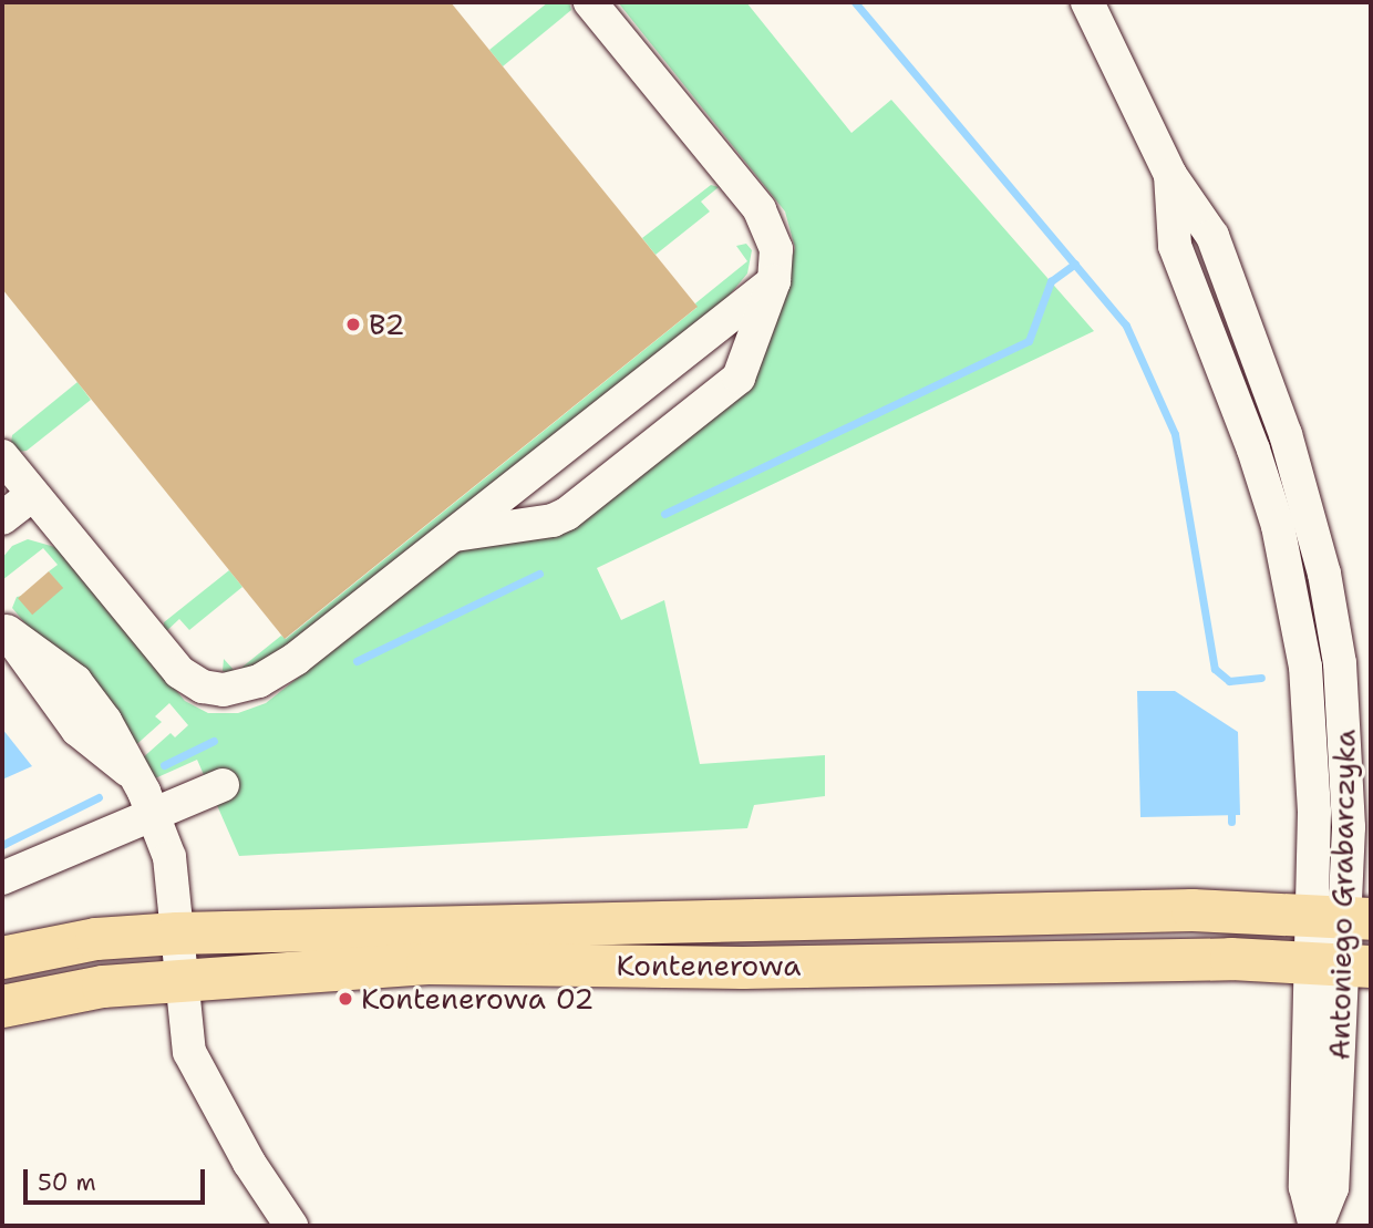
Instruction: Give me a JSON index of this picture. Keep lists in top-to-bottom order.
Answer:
{
  "streets": {
    "main road": ["Kontenerowa"],
    "street": ["Antoniego Grabarczyka"]
  },
  "crossings": [
    ["Antoniego Grabarczyka", "Kontenerowa"]
  ],
  "places": ["B2", "Kontenerowa 02"],
  "scale_bar": "50 m"
}
